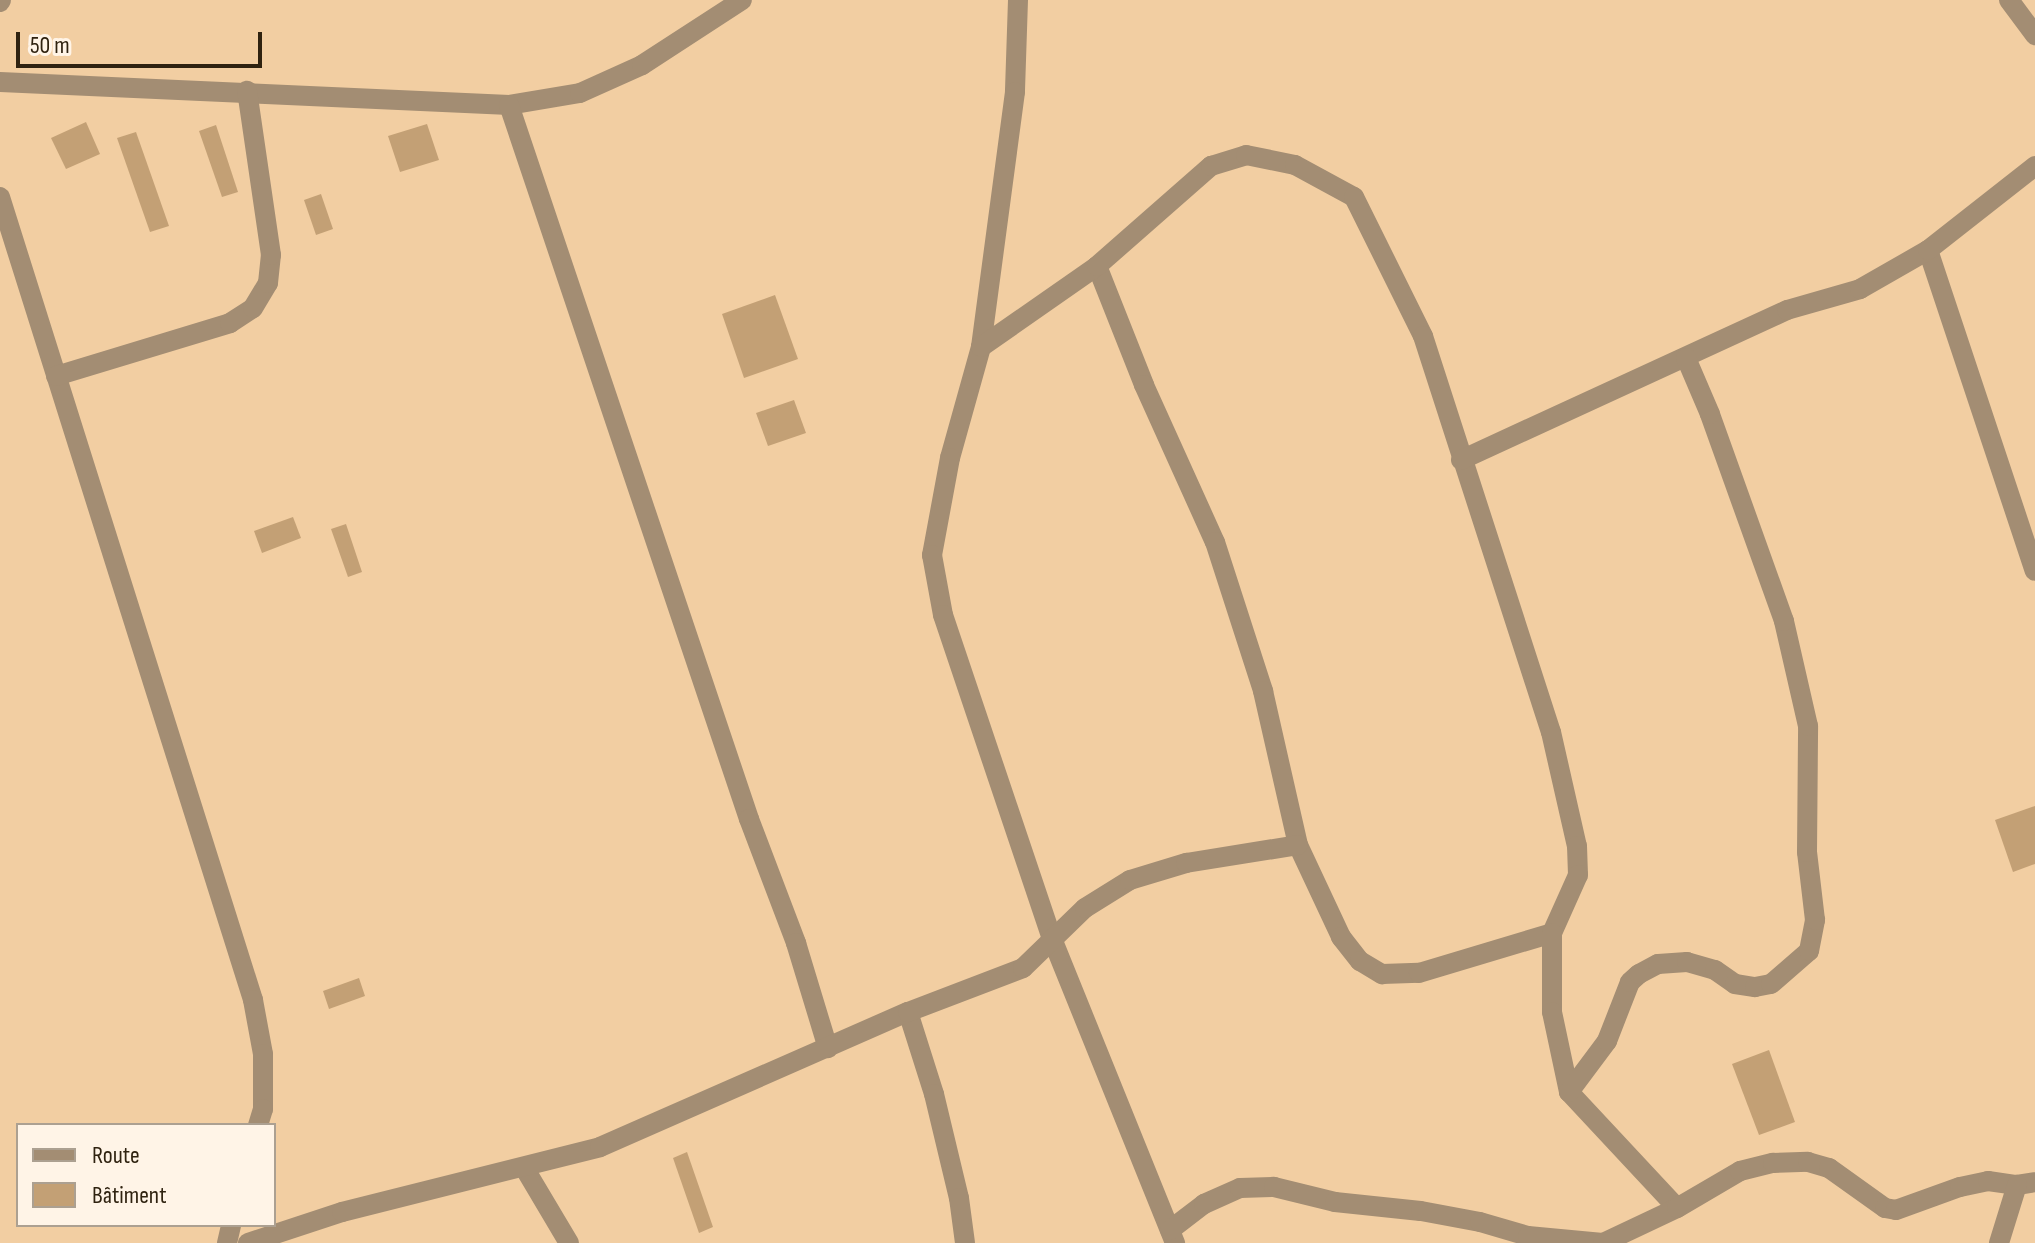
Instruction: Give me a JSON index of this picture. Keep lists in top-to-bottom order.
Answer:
{
  "legend": ["Route", "Bâtiment"],
  "scale_bar": "50 m"
}
